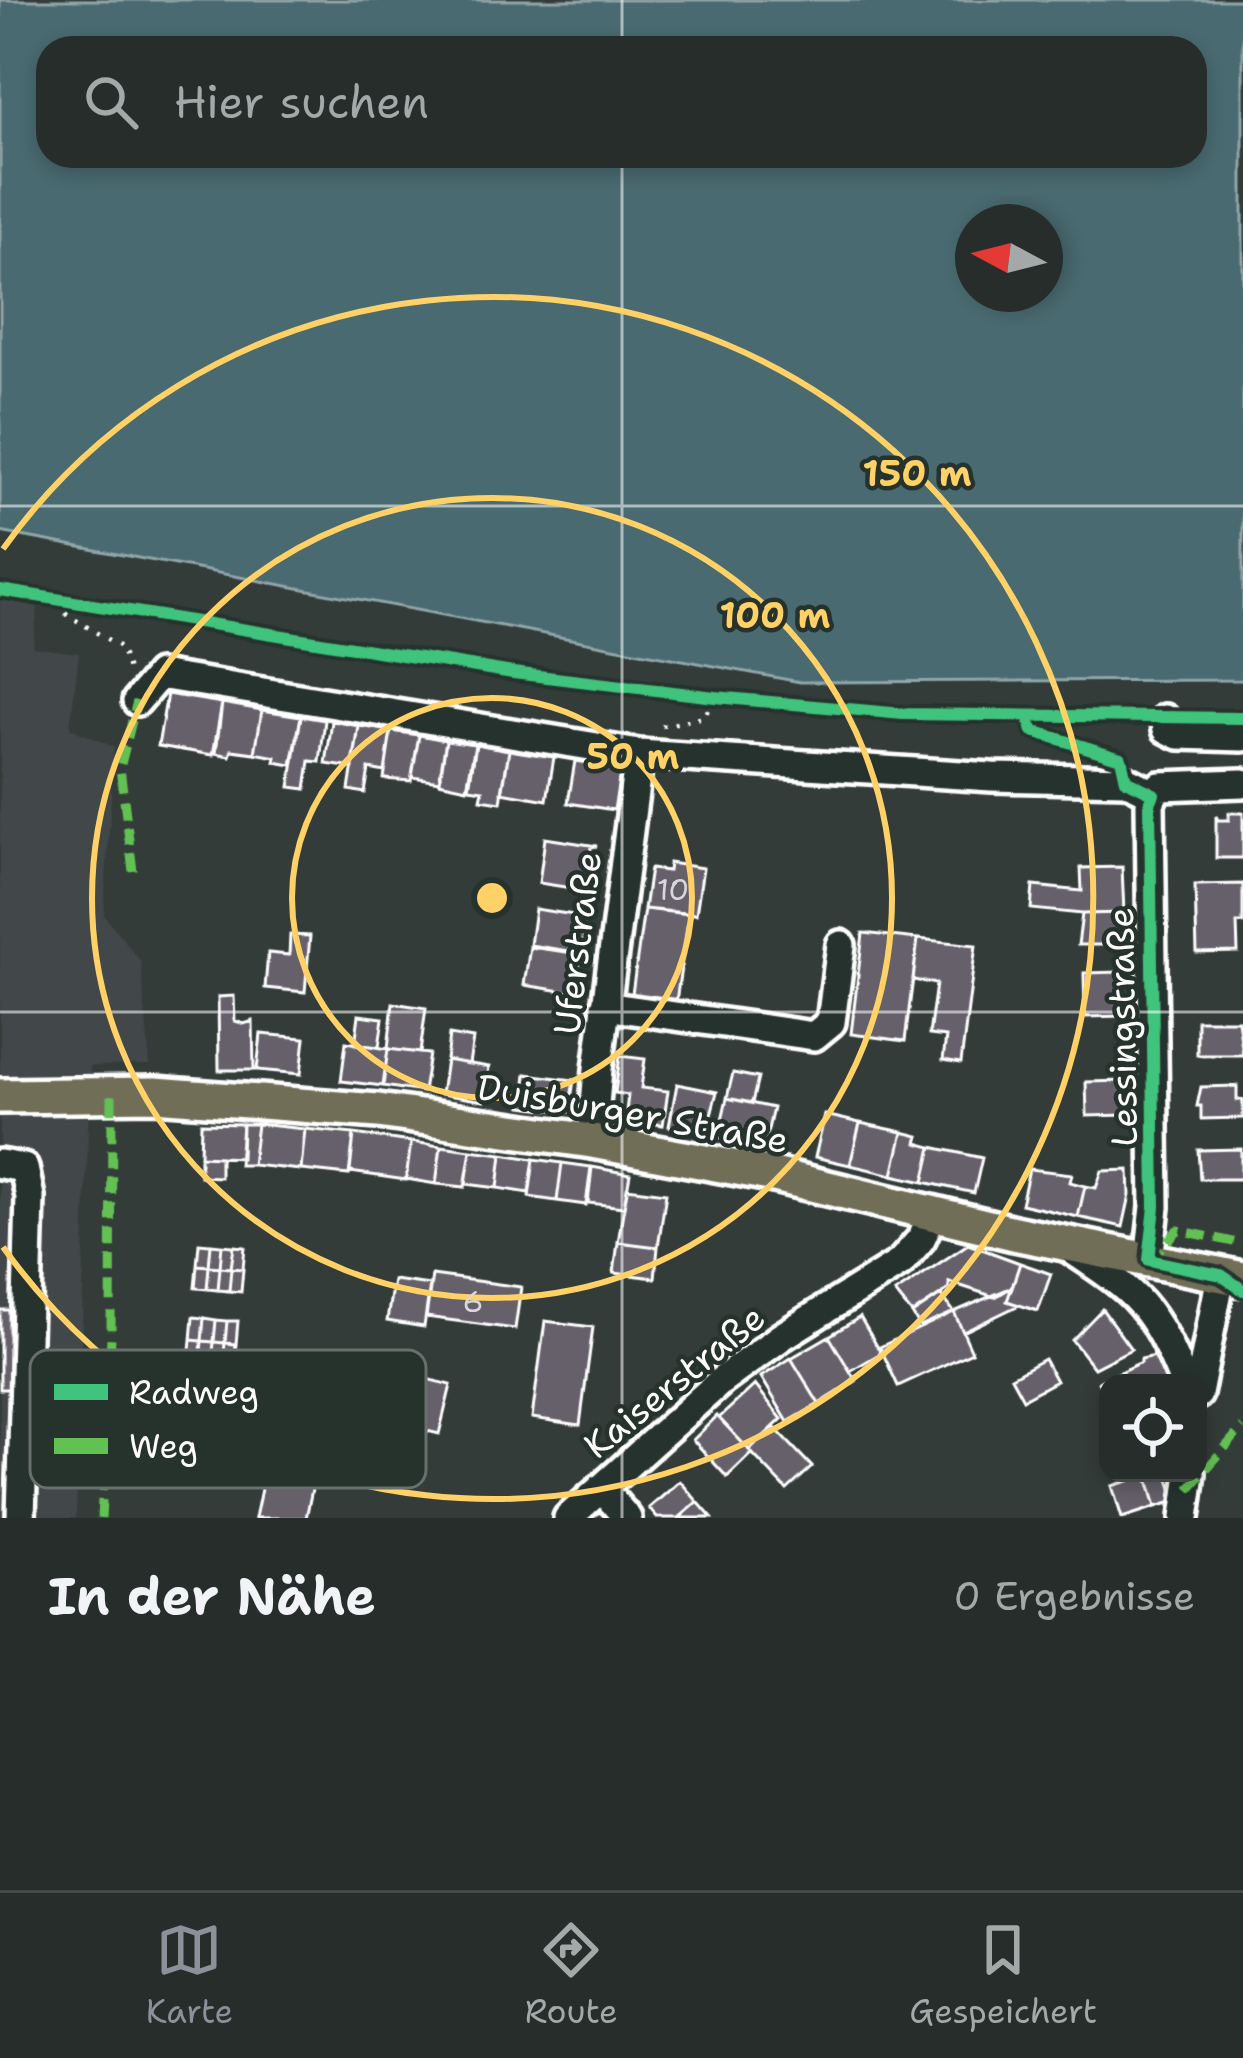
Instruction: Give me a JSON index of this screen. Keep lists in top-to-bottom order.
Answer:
{
  "streets": {
    "main road": ["Duisburger Straße"],
    "street": ["Uferstraße", "Lessingstraße", "Kaiserstraße"]
  },
  "crossings": [
    ["Uferstraße", "Duisburger Straße"],
    ["Lessingstraße", "Duisburger Straße"],
    ["Duisburger Straße", "Kaiserstraße"]
  ],
  "house_numbers": ["10", "6"],
  "legend": ["Radweg", "Weg"],
  "north": "left",
  "page": {
    "search": "Hier suchen",
    "heading": ["In der Nähe", "0 Ergebnisse"],
    "nav": ["Karte", "Route", "Gespeichert"]
  },
  "rings": ["150 m", "100 m", "50 m"]
}
